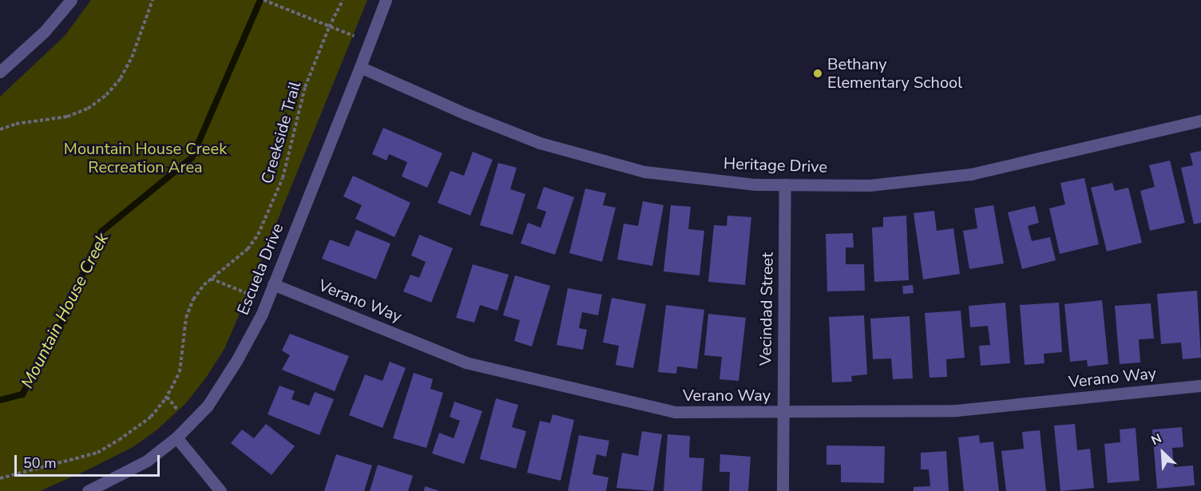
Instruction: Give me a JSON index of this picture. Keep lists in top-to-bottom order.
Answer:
{
  "streets": {
    "street": [
      "Heritage Drive",
      "Escuela Drive",
      "Verano Way",
      "Vecindad Street"
    ],
    "path": ["Creekside Trail"]
  },
  "crossings": [
    ["Heritage Drive", "Escuela Drive"],
    ["Heritage Drive", "Vecindad Street"],
    ["Escuela Drive", "Verano Way"],
    ["Verano Way", "Vecindad Street"]
  ],
  "water": ["Mountain House Creek"],
  "parks": ["Mountain House Creek Recreation Area"],
  "places": ["Bethany Elementary School"],
  "scale_bar": "50 m",
  "north": "top left"
}
